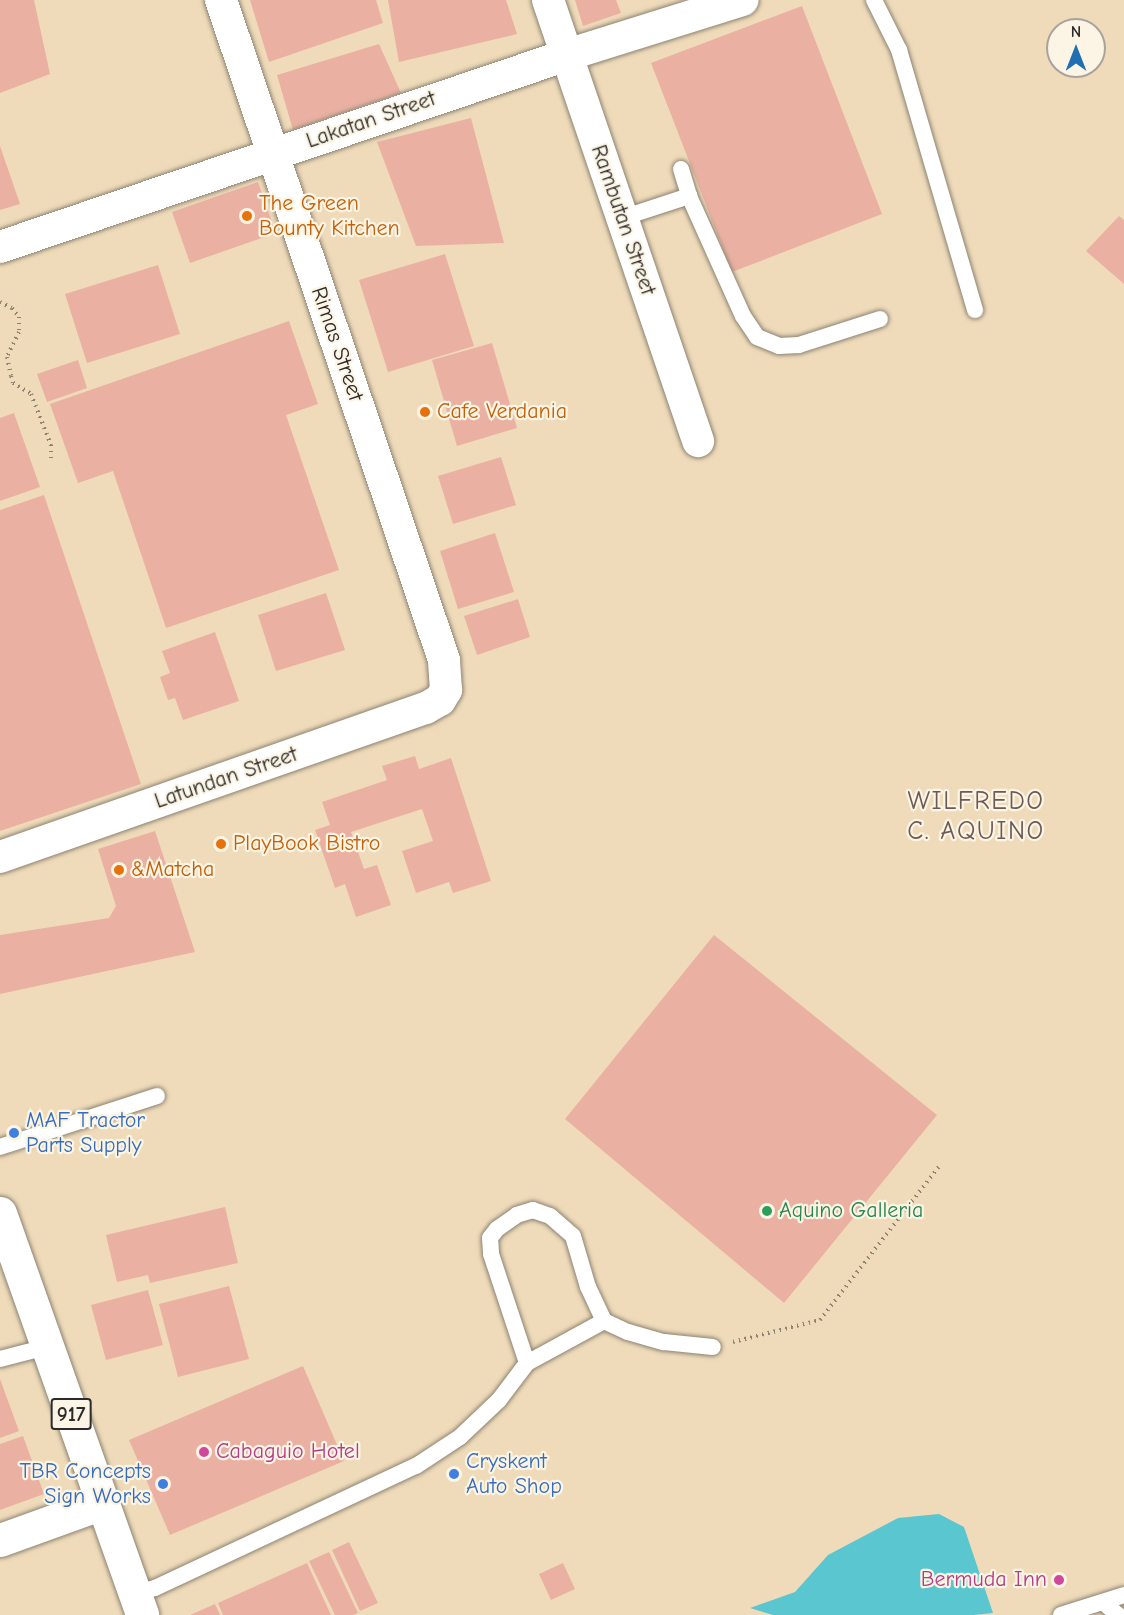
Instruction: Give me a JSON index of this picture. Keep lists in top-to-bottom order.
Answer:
{
  "streets": {
    "main road": ["917"],
    "street": [
      "Lakatan Street",
      "Rambutan Street",
      "Rimas Street",
      "Latundan Street"
    ]
  },
  "crossings": [
    ["Lakatan Street", "Rambutan Street"],
    ["Lakatan Street", "Rimas Street"],
    ["Rimas Street", "Latundan Street"]
  ],
  "districts": ["WILFREDO C. AQUINO"],
  "places": [
    "The Green Bounty Kitchen",
    "Cafe Verdania",
    "PlayBook Bistro",
    "&Matcha",
    "MAF Tractor Parts Supply",
    "Aquino Galleria",
    "Cabaguio Hotel",
    "Cryskent Auto Shop",
    "TBR Concepts Sign Works",
    "Bermuda Inn"
  ],
  "north": "top"
}
